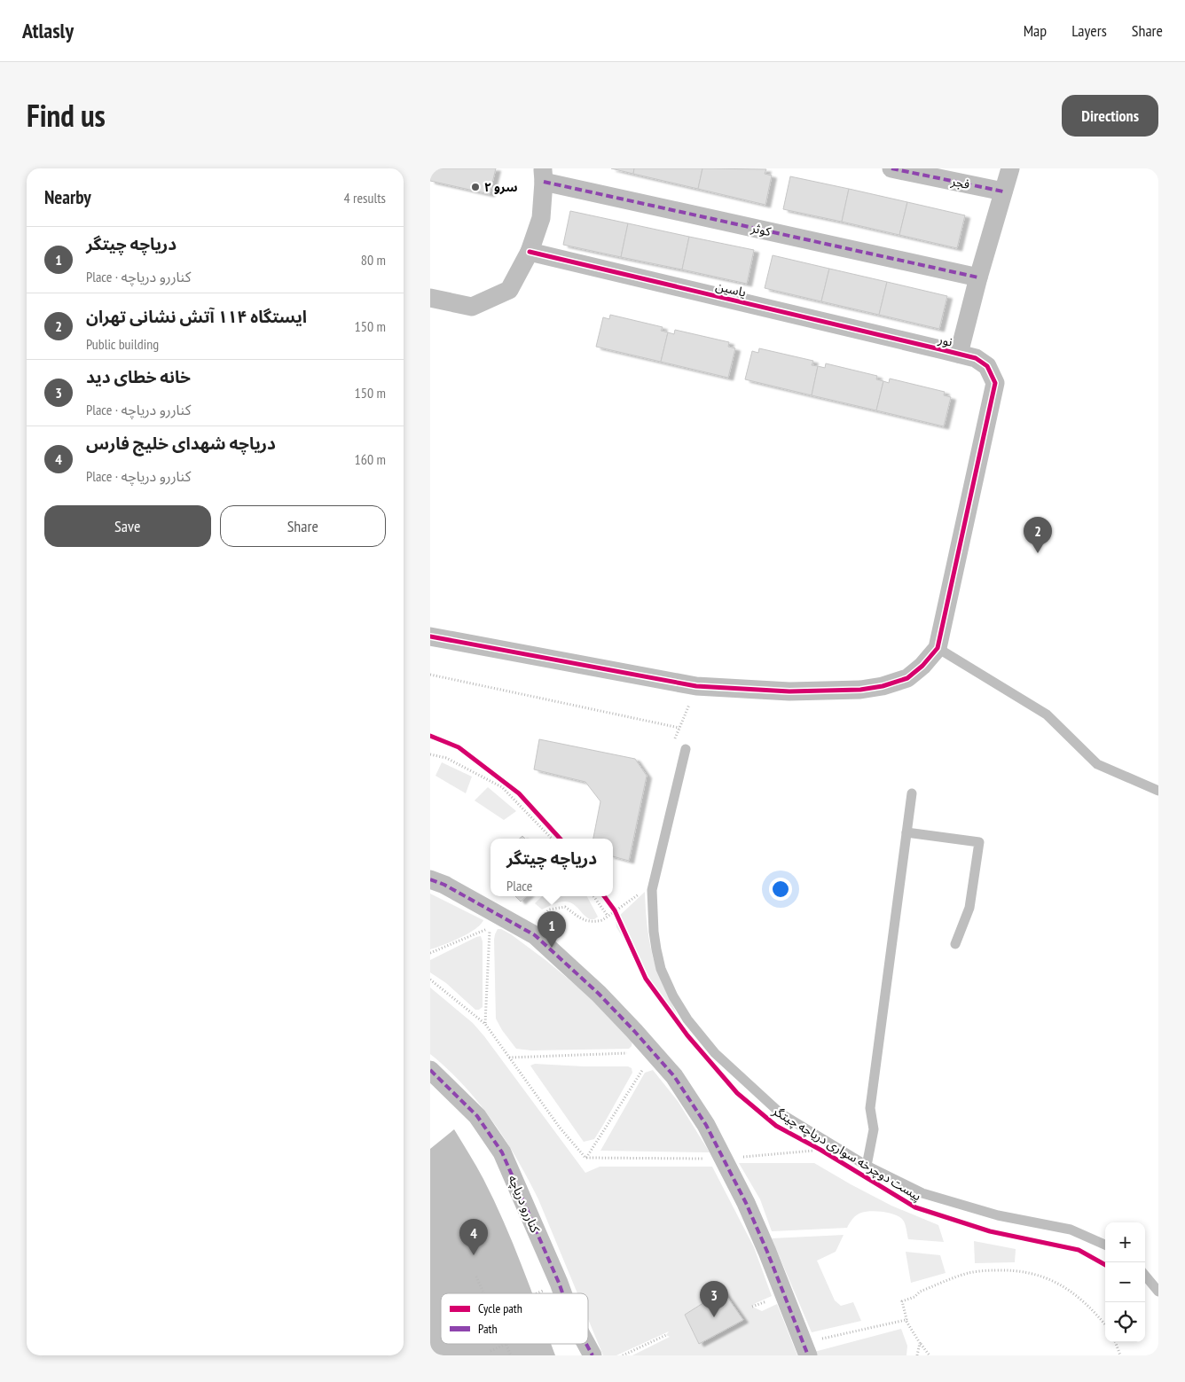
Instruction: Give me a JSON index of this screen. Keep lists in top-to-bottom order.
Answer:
{
  "streets": {
    "street": [
      "فجر",
      "کوثر",
      "یاسین",
      "نور",
      "کناررو دریاچه"
    ],
    "cycle path": ["پیست دوچرخه سواری دریاچه چیتگر"]
  },
  "crossings": [
    ["فجر", "نور"],
    ["کوثر", "نور"],
    ["یاسین", "نور"]
  ],
  "places": ["سرو ۲"],
  "legend": ["Cycle path", "Path"],
  "page": {
    "header": "Atlasly",
    "nav": ["Map", "Layers", "Share"],
    "title": "Find us",
    "buttons": [
      "Directions",
      ["Save", "Share"]
    ],
    "heading": ["Nearby", "4 results"],
    "list": [
      {
        "mark": "1",
        "name": "دریاچه چیتگر",
        "note": "Place · کناررو دریاچه",
        "value": "80 m"
      },
      {
        "mark": "2",
        "name": "ایستگاه ۱۱۴ آتش نشانی تهران",
        "note": "Public building",
        "value": "150 m"
      },
      {
        "mark": "3",
        "name": "خانه خطای دید",
        "note": "Place · کناررو دریاچه",
        "value": "150 m"
      },
      {
        "mark": "4",
        "name": "دریاچه شهدای خلیج فارس",
        "note": "Place · کناررو دریاچه",
        "value": "160 m"
      }
    ],
    "pins": [
      "2",
      "1",
      "4",
      "3"
    ],
    "popup": ["دریاچه چیتگر", "Place"],
    "map_buttons": ["+", "−"]
  }
}
